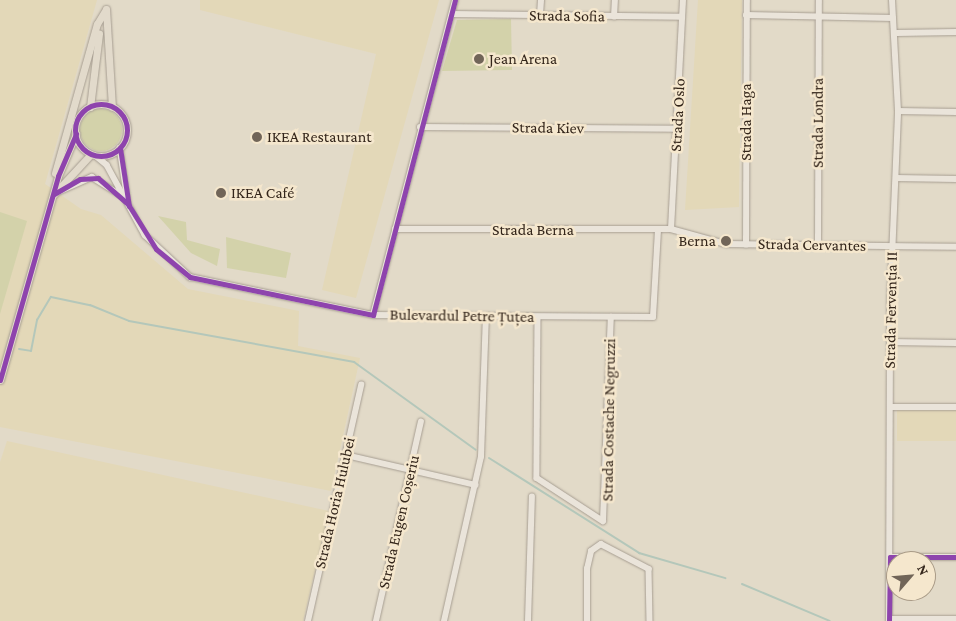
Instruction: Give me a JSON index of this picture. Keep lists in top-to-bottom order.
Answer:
{
  "streets": {
    "street": [
      "Strada Sofia",
      "Strada Oslo",
      "Strada Haga",
      "Strada Londra",
      "Strada Kiev",
      "Strada Berna",
      "Strada Cervantes",
      "Strada Fervenția II",
      "Bulevardul Petre Țuțea",
      "Strada Costache Negruzzi",
      "Strada Horia Hulubei",
      "Strada Eugen Coșeriu"
    ]
  },
  "crossings": [
    ["Strada Sofia", "Strada Oslo"],
    ["Strada Oslo", "Strada Kiev"],
    ["Strada Oslo", "Strada Berna"],
    ["Strada Oslo", "Strada Cervantes"],
    ["Strada Haga", "Strada Cervantes"],
    ["Strada Londra", "Strada Cervantes"],
    ["Strada Berna", "Strada Cervantes"],
    ["Strada Berna", "Bulevardul Petre Țuțea"],
    ["Strada Cervantes", "Strada Fervenția II"],
    ["Bulevardul Petre Țuțea", "Strada Costache Negruzzi"]
  ],
  "places": [
    "Jean Arena",
    "IKEA Restaurant",
    "IKEA Café",
    "Berna"
  ],
  "north": "top right"
}
